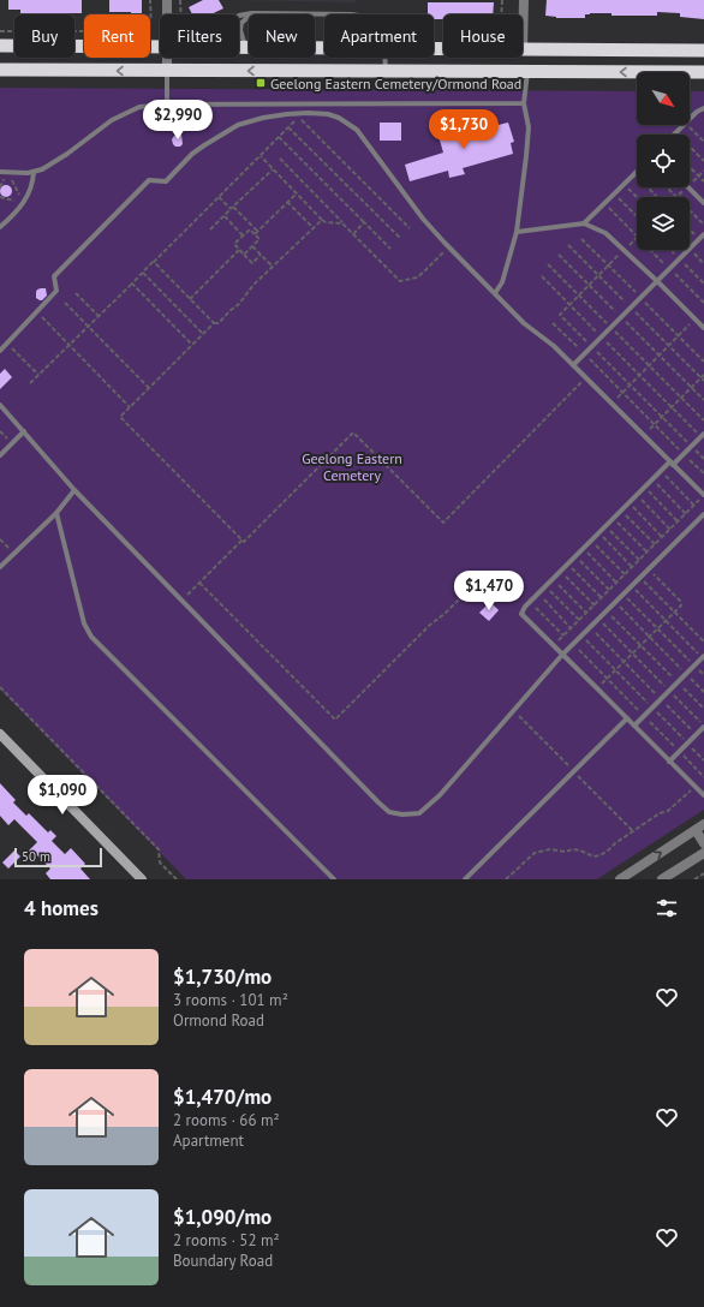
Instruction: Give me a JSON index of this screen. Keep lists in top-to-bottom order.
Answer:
{
  "parks": ["Geelong Eastern Cemetery"],
  "places": {
    "transit": ["Geelong Eastern Cemetery/Ormond Road"]
  },
  "scale_bar": "50 m",
  "north": "bottom right",
  "page": {
    "chip": [
      "Buy",
      "Rent",
      "Filters",
      "New",
      "Apartment",
      "House"
    ],
    "price": [
      "$2,990",
      "$1,730",
      "$1,470",
      "$1,090"
    ],
    "scale": "50 m",
    "heading": "4 homes",
    "list": [
      {
        "name": "$1,730/mo",
        "note": "3 rooms · 101 m² · Ormond Road"
      },
      {
        "name": "$1,470/mo",
        "note": "2 rooms · 66 m² · Apartment"
      },
      {
        "name": "$1,090/mo",
        "note": "2 rooms · 52 m² · Boundary Road"
      }
    ]
  }
}
